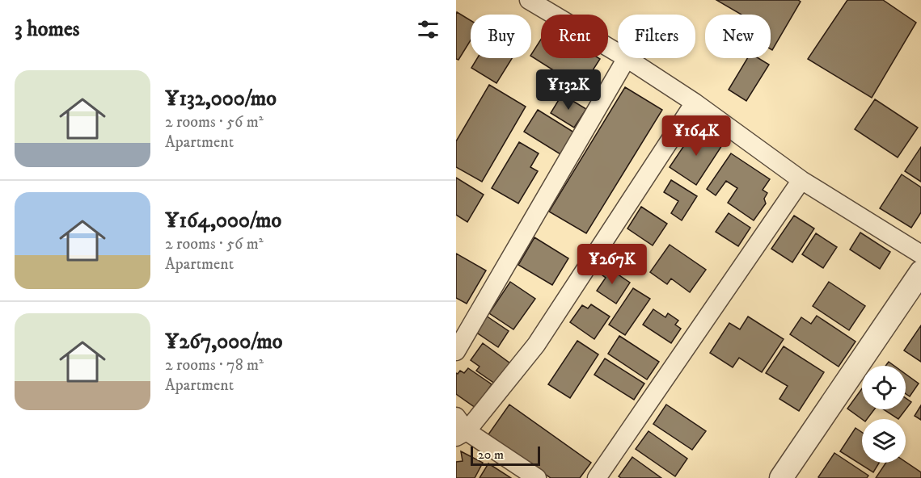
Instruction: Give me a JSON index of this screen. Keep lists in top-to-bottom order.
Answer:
{
  "scale_bar": "20 m",
  "page": {
    "heading": "3 homes",
    "chip": [
      "Buy",
      "Rent",
      "Filters",
      "New"
    ],
    "list": [
      {
        "name": "¥132,000/mo",
        "note": "2 rooms · 56 m² · Apartment"
      },
      {
        "name": "¥164,000/mo",
        "note": "2 rooms · 56 m² · Apartment"
      },
      {
        "name": "¥267,000/mo",
        "note": "2 rooms · 78 m² · Apartment"
      }
    ],
    "price": ["¥132K", "¥164K", "¥267K"],
    "scale": "20 m"
  }
}
